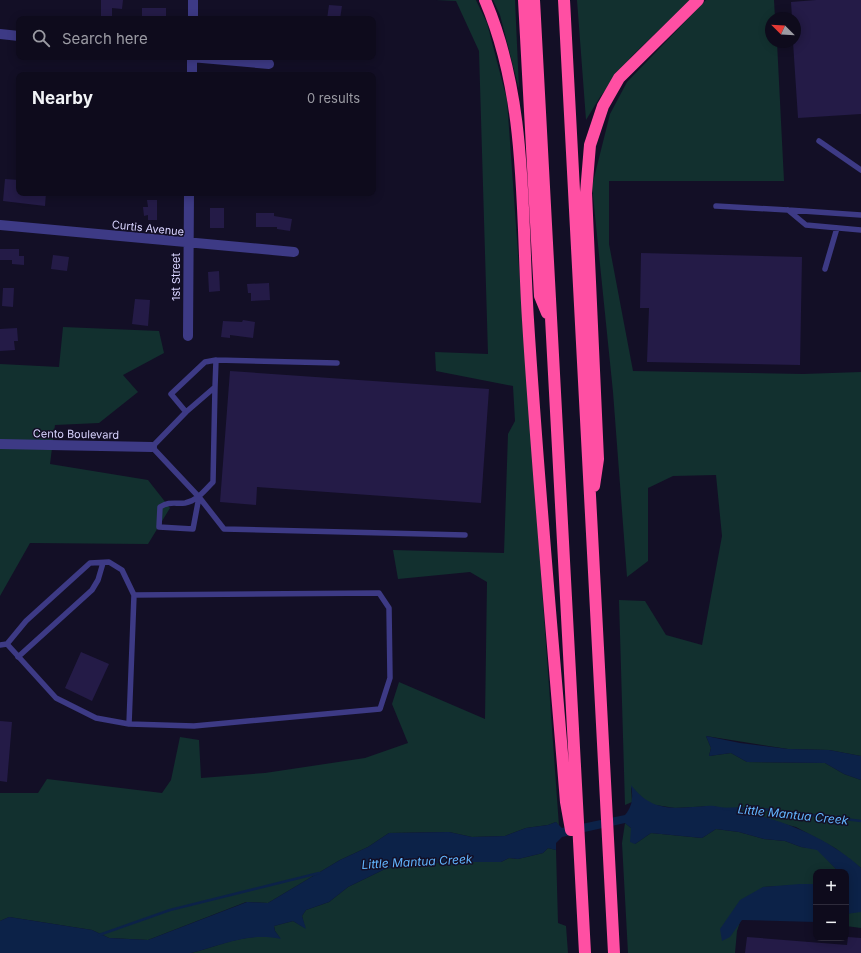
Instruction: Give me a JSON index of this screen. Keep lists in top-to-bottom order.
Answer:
{
  "streets": {
    "street": ["Curtis Avenue", "1st Street", "Cento Boulevard"]
  },
  "crossings": [
    ["Curtis Avenue", "1st Street"]
  ],
  "water": ["Little Mantua Creek"],
  "north": "top left",
  "page": {
    "search": "Search here",
    "heading": ["Nearby", "0 results"],
    "map_buttons": ["+", "−"]
  }
}
